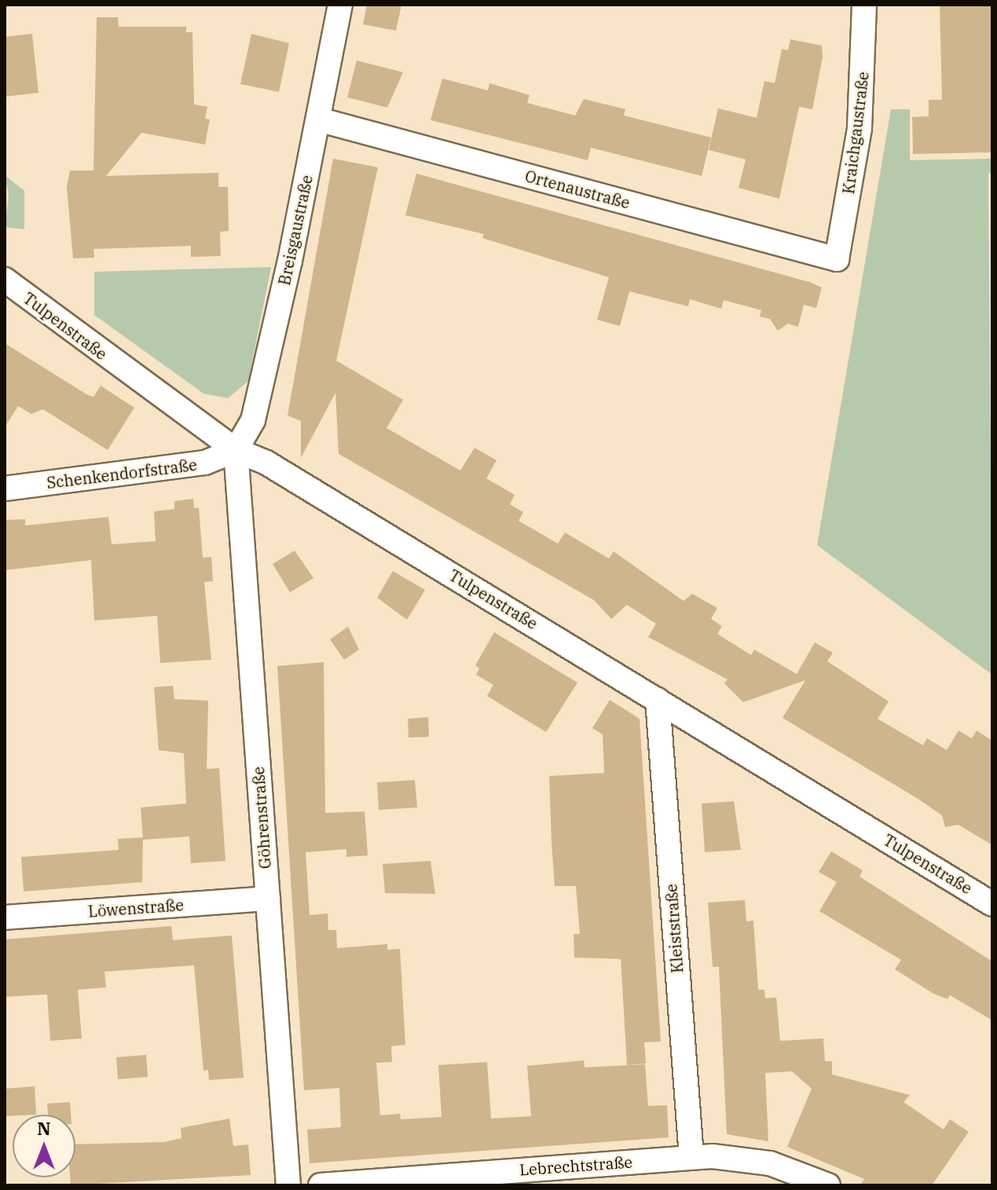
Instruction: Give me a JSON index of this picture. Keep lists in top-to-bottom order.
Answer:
{
  "streets": {
    "street": [
      "Kraichgaustraße",
      "Ortenaustraße",
      "Breisgaustraße",
      "Tulpenstraße",
      "Schenkendorfstraße",
      "Göhrenstraße",
      "Löwenstraße",
      "Kleiststraße",
      "Lebrechtstraße"
    ]
  },
  "crossings": [
    ["Kraichgaustraße", "Ortenaustraße"],
    ["Ortenaustraße", "Breisgaustraße"],
    ["Breisgaustraße", "Tulpenstraße"],
    ["Breisgaustraße", "Schenkendorfstraße"],
    ["Breisgaustraße", "Göhrenstraße"],
    ["Tulpenstraße", "Schenkendorfstraße"],
    ["Tulpenstraße", "Göhrenstraße"],
    ["Tulpenstraße", "Kleiststraße"],
    ["Schenkendorfstraße", "Göhrenstraße"],
    ["Göhrenstraße", "Löwenstraße"],
    ["Kleiststraße", "Lebrechtstraße"]
  ],
  "north": "top"
}
